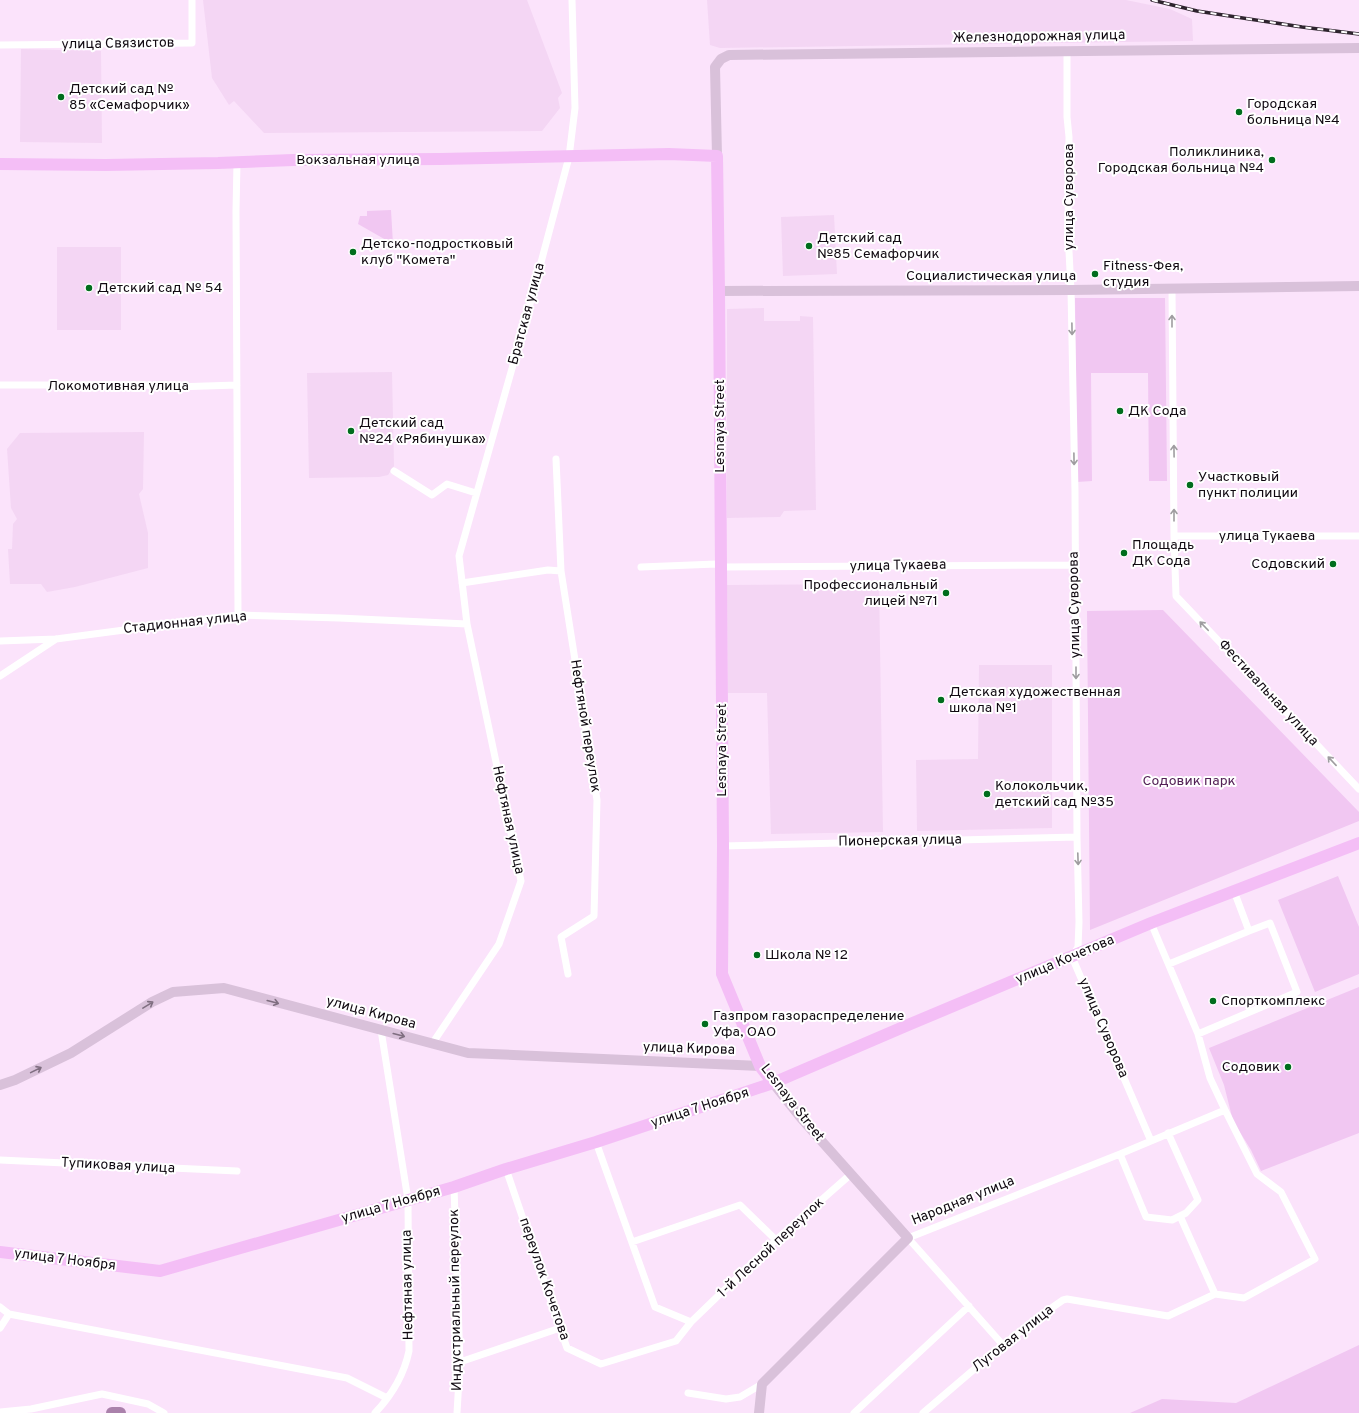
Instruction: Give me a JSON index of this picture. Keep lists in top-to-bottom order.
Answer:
{
  "streets": {
    "main road": [
      "Вокзальная улица",
      "Lesnaya Street",
      "улица Кочетова",
      "улица 7 Ноября"
    ],
    "street": [
      "Железнодорожная улица",
      "улица Связистов",
      "улица Суворова",
      "Социалистическая улица",
      "Братская улица",
      "Локомотивная улица",
      "улица Тукаева",
      "Стадионная улица",
      "Фестивальная улица",
      "Нефтяной переулок",
      "Нефтяная улица",
      "Пионерская улица",
      "улица Кирова",
      "Тупиковая улица",
      "Народная улица",
      "1-й Лесной переулок",
      "переулок Кочетова",
      "Индустриальный переулок",
      "Луговая улица"
    ]
  },
  "crossings": [
    ["Железнодорожная улица", "улица Суворова"],
    ["Железнодорожная улица", "Lesnaya Street"],
    ["Вокзальная улица", "Братская улица"],
    ["Вокзальная улица", "Lesnaya Street"],
    ["улица Суворова", "Социалистическая улица"],
    ["улица Суворова", "улица Тукаева"],
    ["улица Суворова", "Пионерская улица"],
    ["улица Суворова", "улица Кочетова"],
    ["улица Суворова", "Народная улица"],
    ["Социалистическая улица", "Lesnaya Street"],
    ["Братская улица", "Стадионная улица"],
    ["Братская улица", "Нефтяная улица"],
    ["Lesnaya Street", "улица Тукаева"],
    ["Lesnaya Street", "Пионерская улица"],
    ["Lesnaya Street", "улица Кочетова"],
    ["Lesnaya Street", "улица Кирова"],
    ["Lesnaya Street", "улица 7 Ноября"],
    ["Lesnaya Street", "Народная улица"],
    ["Lesnaya Street", "1-й Лесной переулок"],
    ["Lesnaya Street", "Луговая улица"],
    ["улица Тукаева", "Фестивальная улица"],
    ["Стадионная улица", "Нефтяная улица"],
    ["Нефтяная улица", "улица Кирова"],
    ["Нефтяная улица", "улица 7 Ноября"],
    ["улица Кочетова", "улица 7 Ноября"],
    ["улица 7 Ноября", "переулок Кочетова"],
    ["улица 7 Ноября", "Индустриальный переулок"],
    ["1-й Лесной переулок", "переулок Кочетова"]
  ],
  "one_way": ["улица Суворова", "Фестивальная улица", "улица Кирова"],
  "parks": ["Содовик парк"],
  "places": [
    "Детский сад № 85 «Семафорчик»",
    "Городская больница №4",
    "Поликлиника, Городская больница №4",
    "Детский сад №85 Семафорчик",
    "Детско-подростковый клуб \"Комета\"",
    "Fitness-Фея, студия",
    "Детский сад № 54",
    "ДК Сода",
    "Детский сад №24 «Рябинушка»",
    "Участковый пункт полиции",
    "Площадь ДК Сода",
    "Содовский",
    "Профессиональный лицей №71",
    "Детская художественная школа №1",
    "Колокольчик, детский сад №35",
    "Школа № 12",
    "Спорткомплекс",
    "Газпром газораспределение Уфа, ОАО",
    "Содовик"
  ]
}
